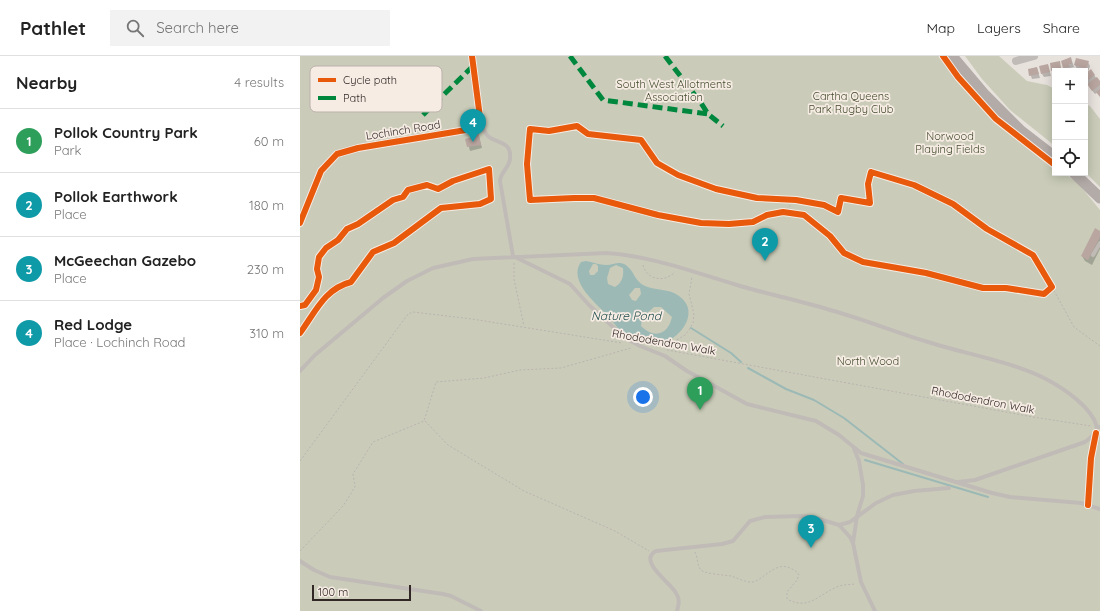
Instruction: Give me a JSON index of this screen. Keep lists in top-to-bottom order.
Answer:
{
  "streets": {
    "street": ["Lochinch Road"],
    "path": ["Rhododendron Walk"]
  },
  "water": ["Nature Pond"],
  "parks": [
    "South West Allotments Association",
    "Cartha Queens Park Rugby Club",
    "Norwood Playing Fields",
    "North Wood"
  ],
  "legend": ["Cycle path", "Path"],
  "scale_bar": "100 m",
  "page": {
    "header": "Pathlet",
    "search": "Search here",
    "nav": ["Map", "Layers", "Share"],
    "heading": ["Nearby", "4 results"],
    "map_buttons": ["+", "−"],
    "list": [
      {
        "mark": "1",
        "name": "Pollok Country Park",
        "note": "Park",
        "value": "60 m"
      },
      {
        "mark": "2",
        "name": "Pollok Earthwork",
        "note": "Place",
        "value": "180 m"
      },
      {
        "mark": "3",
        "name": "McGeechan Gazebo",
        "note": "Place",
        "value": "230 m"
      },
      {
        "mark": "4",
        "name": "Red Lodge",
        "note": "Place · Lochinch Road",
        "value": "310 m"
      }
    ],
    "pins": [
      "4",
      "2",
      "1",
      "3"
    ],
    "scale": "100 m"
  }
}
